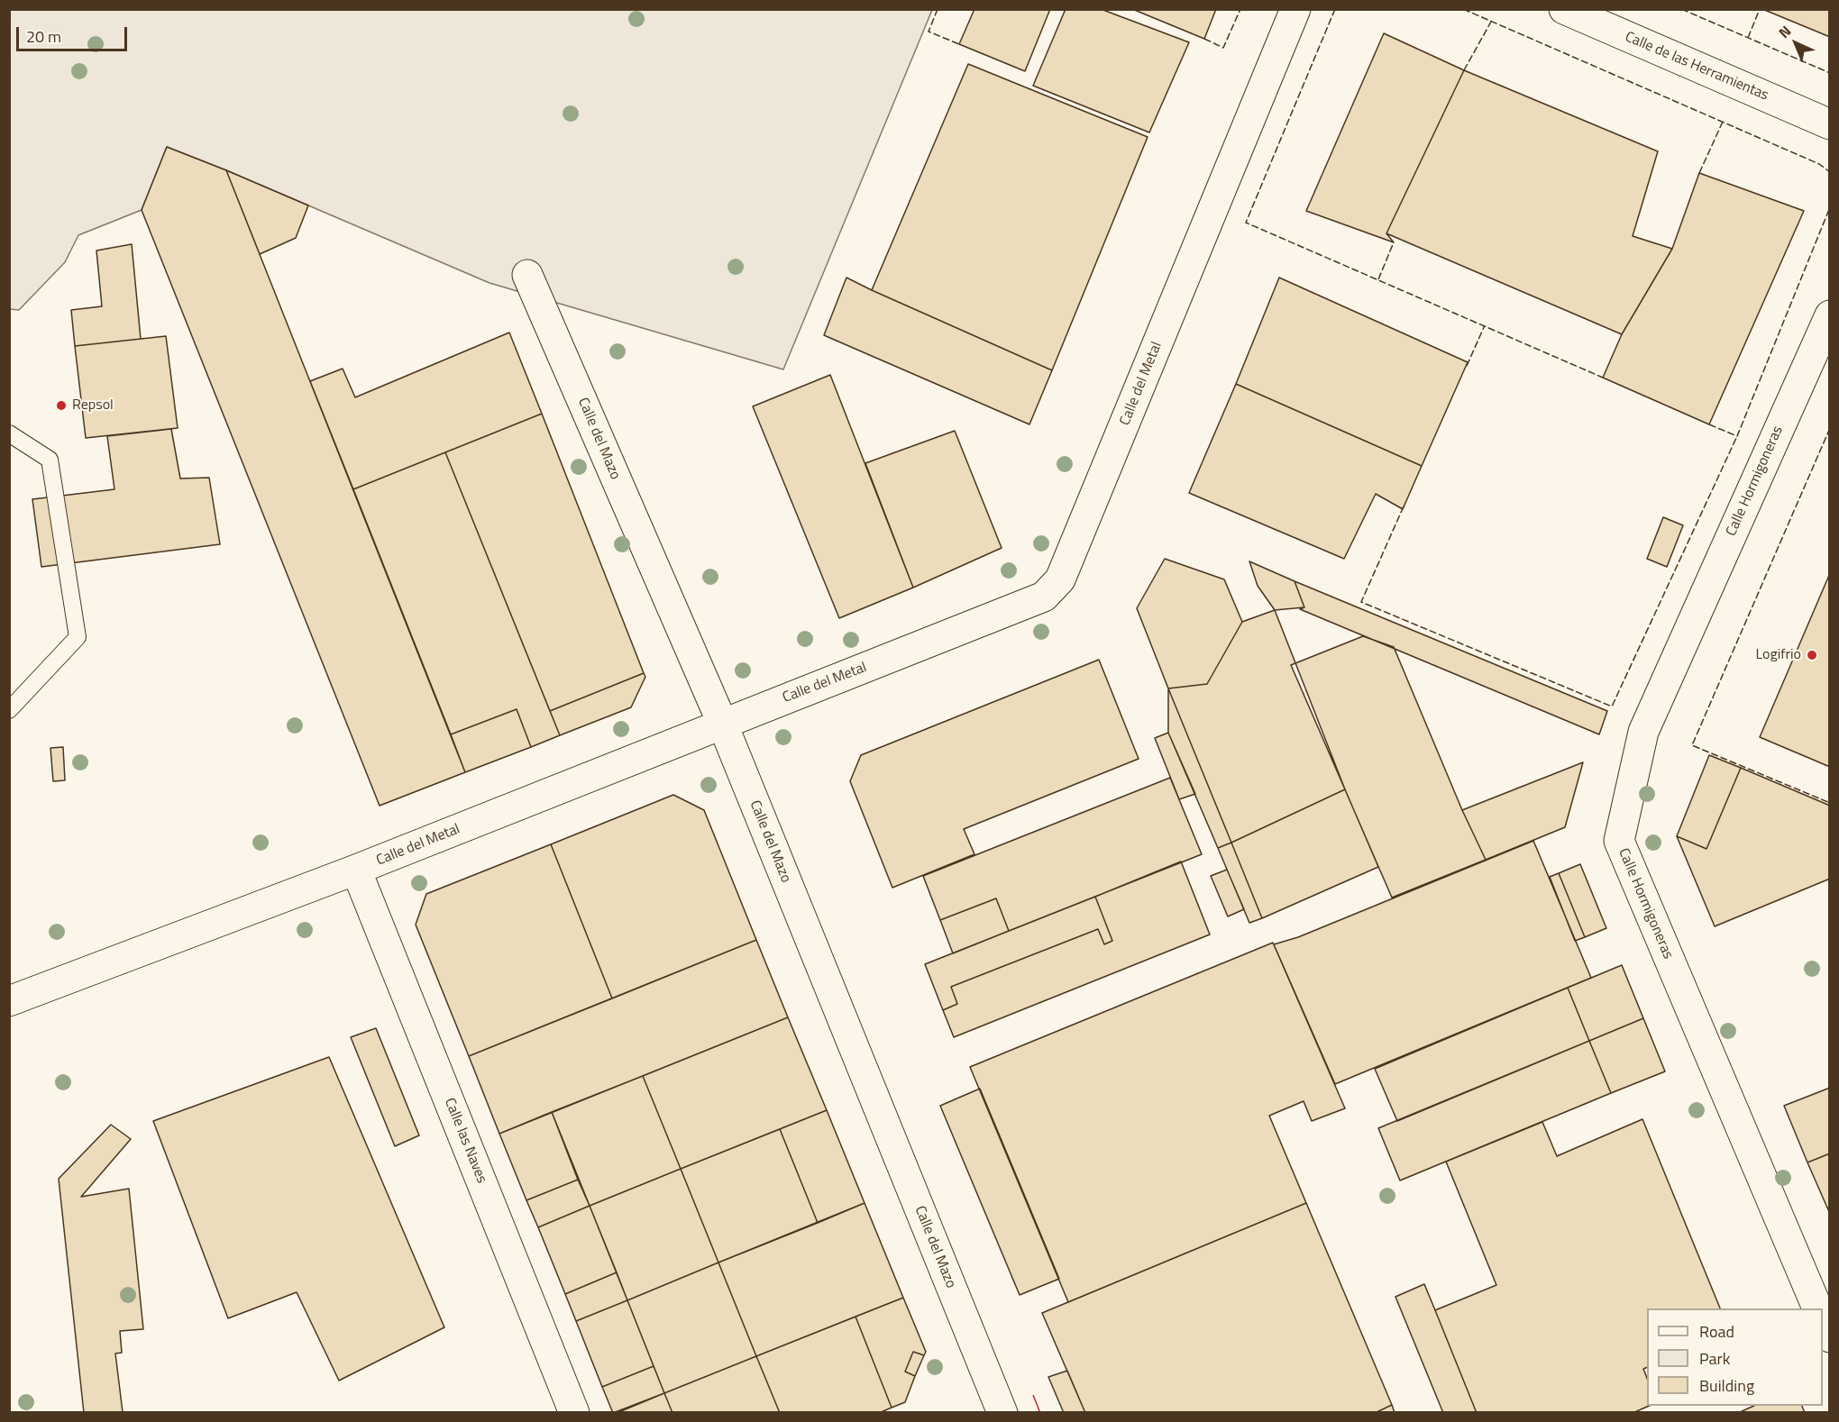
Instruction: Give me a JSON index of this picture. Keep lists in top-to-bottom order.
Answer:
{
  "streets": {
    "street": [
      "Calle de las Herramientas",
      "Calle del Metal",
      "Calle del Mazo",
      "Calle Hormigoneras",
      "Calle las Naves"
    ]
  },
  "crossings": [
    ["Calle del Metal", "Calle del Mazo"],
    ["Calle del Metal", "Calle las Naves"]
  ],
  "places": ["Repsol", "Logifrio"],
  "legend": ["Road", "Park", "Building"],
  "scale_bar": "20 m",
  "north": "top left"
}
